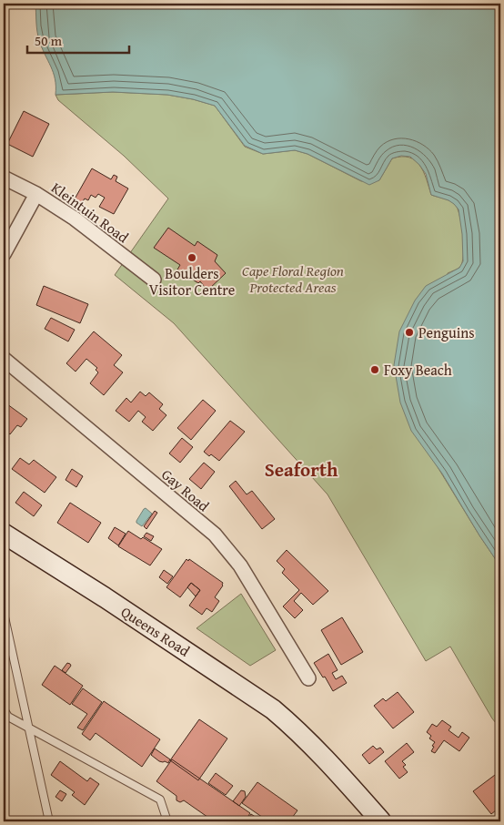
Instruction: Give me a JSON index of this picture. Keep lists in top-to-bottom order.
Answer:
{
  "streets": {
    "main road": ["Queens Road"],
    "street": ["Kleintuin Road", "Gay Road"]
  },
  "districts": ["Seaforth"],
  "parks": ["Cape Floral Region Protected Areas"],
  "places": ["Boulders Visitor Centre", "Penguins", "Foxy Beach"],
  "scale_bar": "50 m"
}
